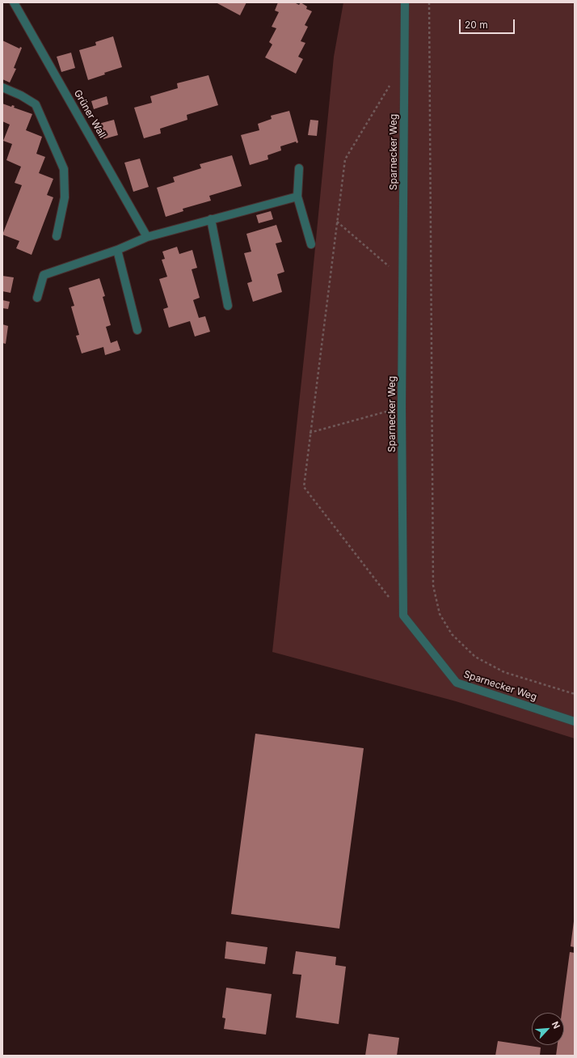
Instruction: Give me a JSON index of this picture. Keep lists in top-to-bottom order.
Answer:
{
  "streets": {
    "lane": ["Grüner Wall", "Sparnecker Weg"]
  },
  "scale_bar": "20 m",
  "north": "top right"
}
